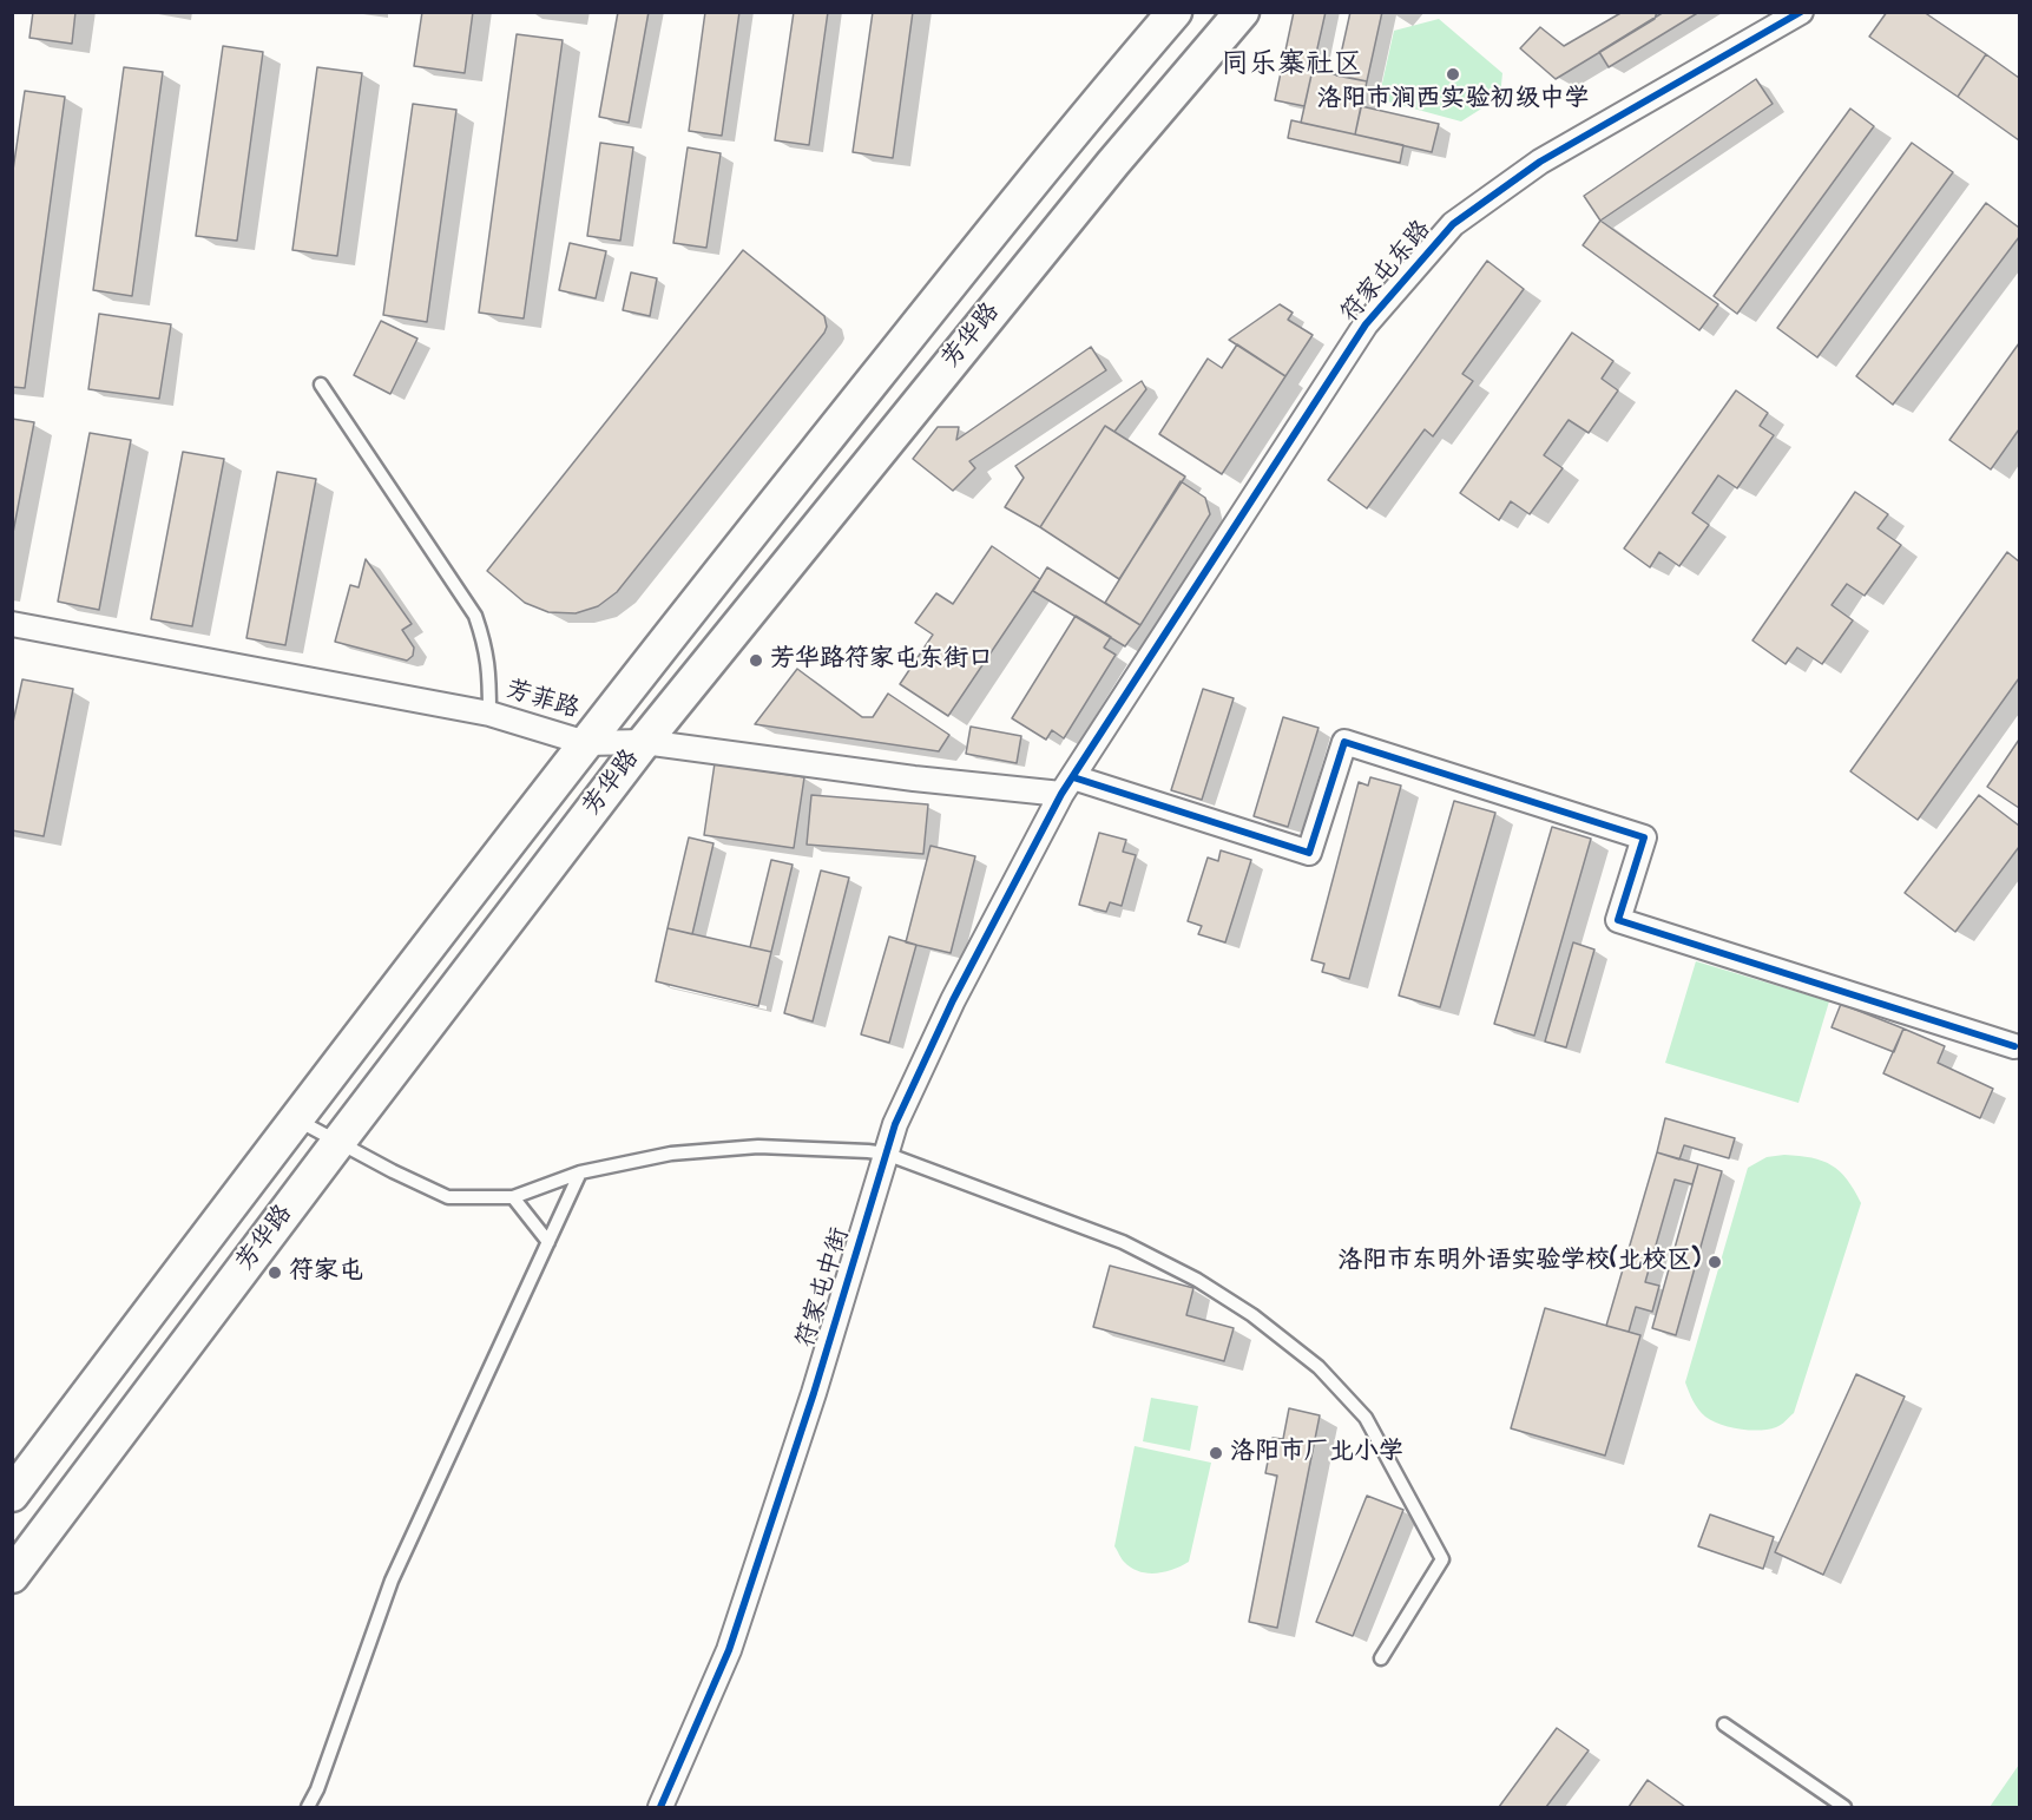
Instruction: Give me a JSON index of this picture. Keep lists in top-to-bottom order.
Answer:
{
  "streets": {
    "main road": ["芳华路"],
    "street": ["符家屯东路", "芳菲路", "符家屯中街"]
  },
  "crossings": [
    ["符家屯东路", "芳菲路"],
    ["符家屯东路", "符家屯中街"],
    ["芳华路", "芳菲路"],
    ["芳菲路", "符家屯中街"]
  ],
  "districts": ["同乐寨社区"],
  "places": [
    "洛阳市涧西实验初级中学",
    "芳华路符家屯东街口",
    "洛阳市东明外语实验学校(北校区)",
    "符家屯",
    "洛阳市厂北小学"
  ]
}
